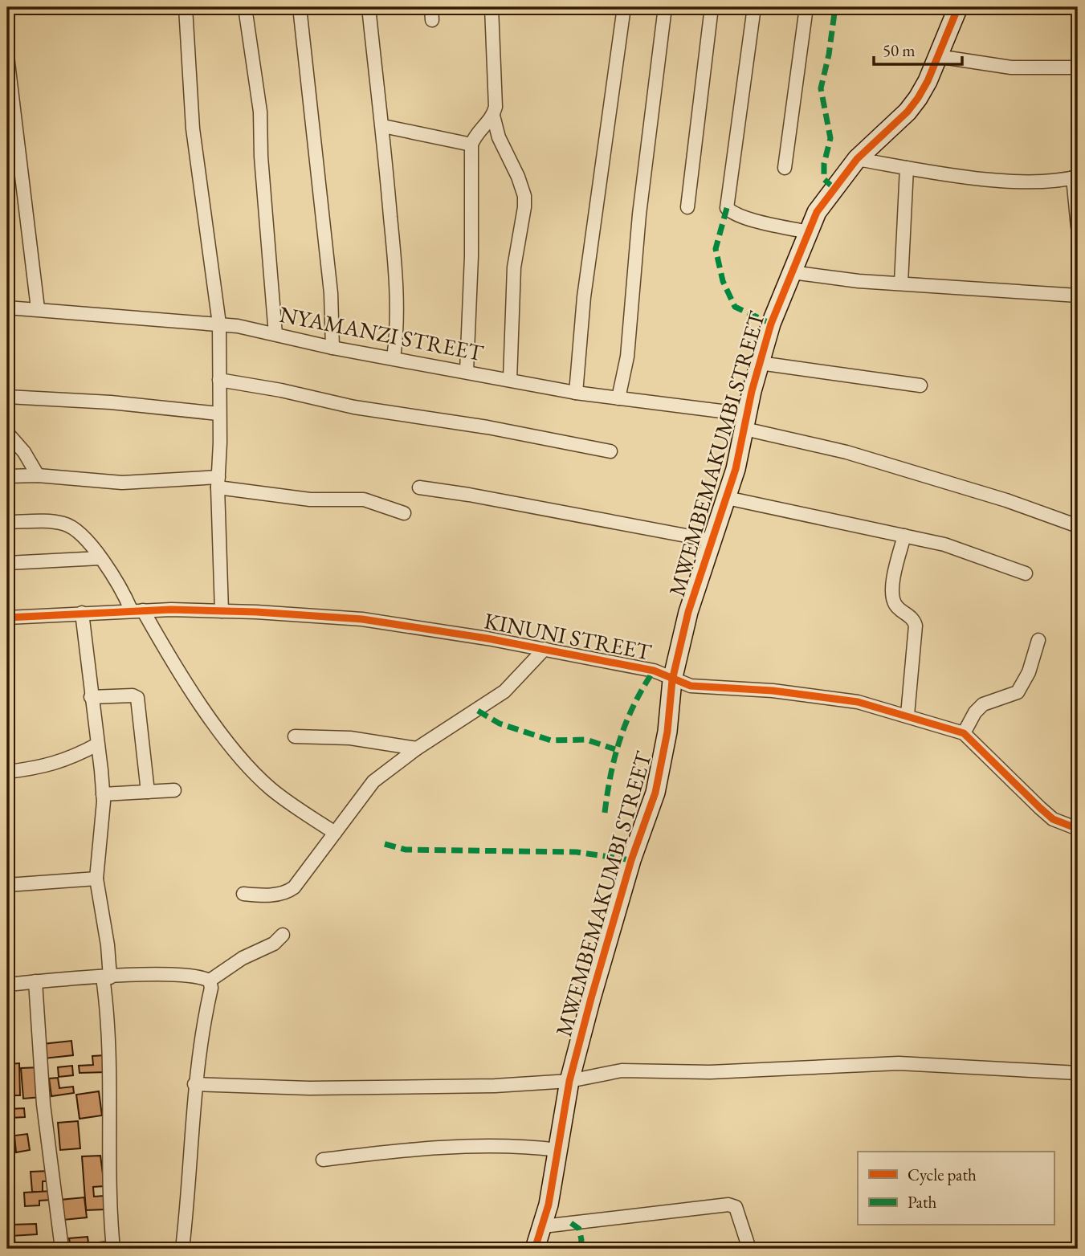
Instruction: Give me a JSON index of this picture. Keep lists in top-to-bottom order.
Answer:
{
  "streets": {
    "street": ["NYAMANZI STREET", "MWEMBEMAKUMBI STREET", "KINUNI STREET"]
  },
  "crossings": [
    ["NYAMANZI STREET", "MWEMBEMAKUMBI STREET"],
    ["MWEMBEMAKUMBI STREET", "KINUNI STREET"]
  ],
  "legend": ["Cycle path", "Path"],
  "scale_bar": "50 m"
}
